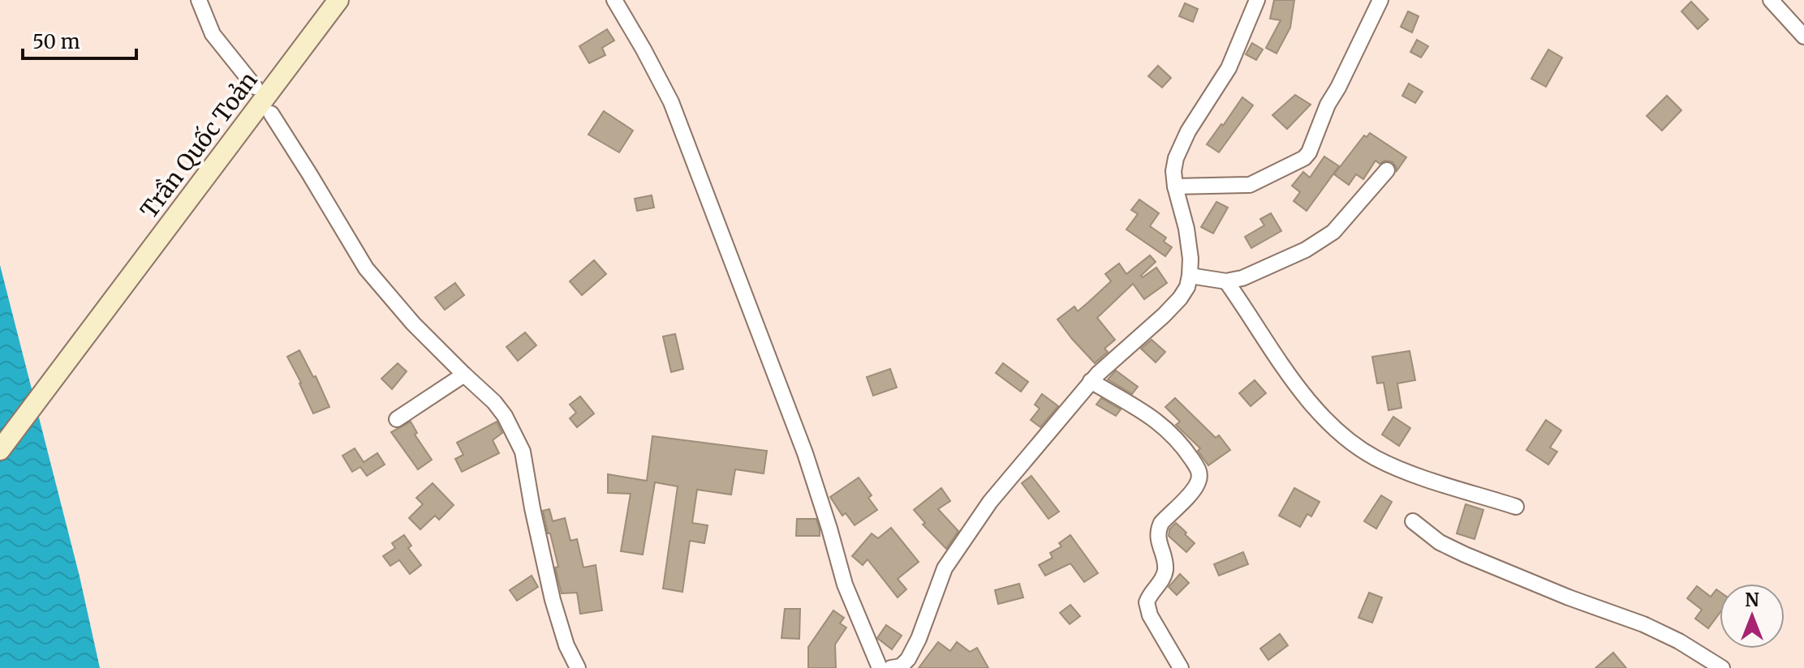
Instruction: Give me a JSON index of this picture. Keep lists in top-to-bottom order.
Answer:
{
  "streets": {
    "main road": ["Trần Quốc Toản"]
  },
  "scale_bar": "50 m",
  "north": "top"
}
